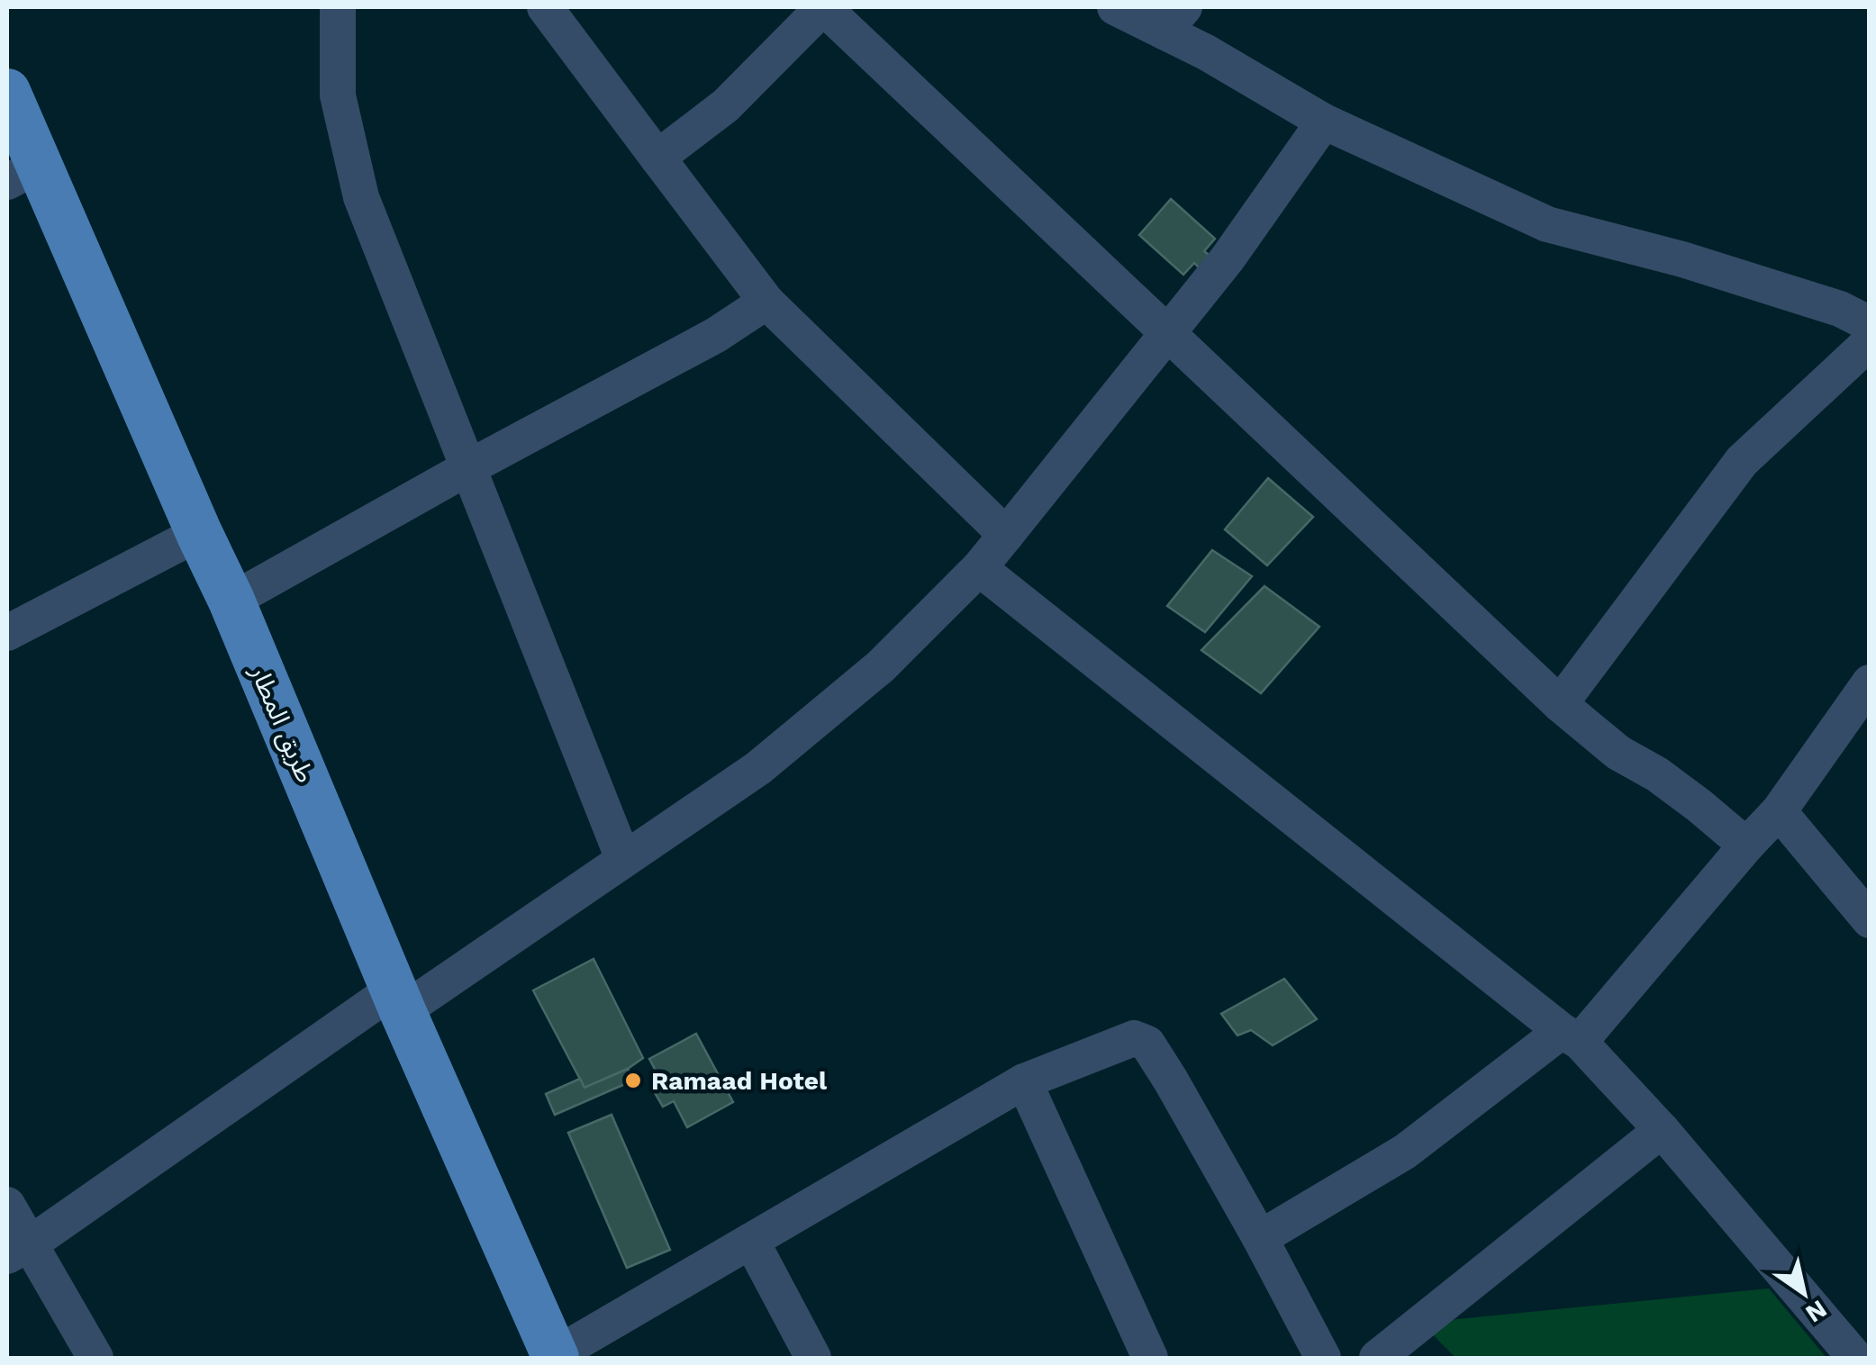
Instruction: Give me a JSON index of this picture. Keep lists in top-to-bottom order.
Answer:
{
  "streets": {
    "main road": ["طريق المطار"]
  },
  "places": ["Ramaad Hotel"],
  "north": "bottom right"
}
